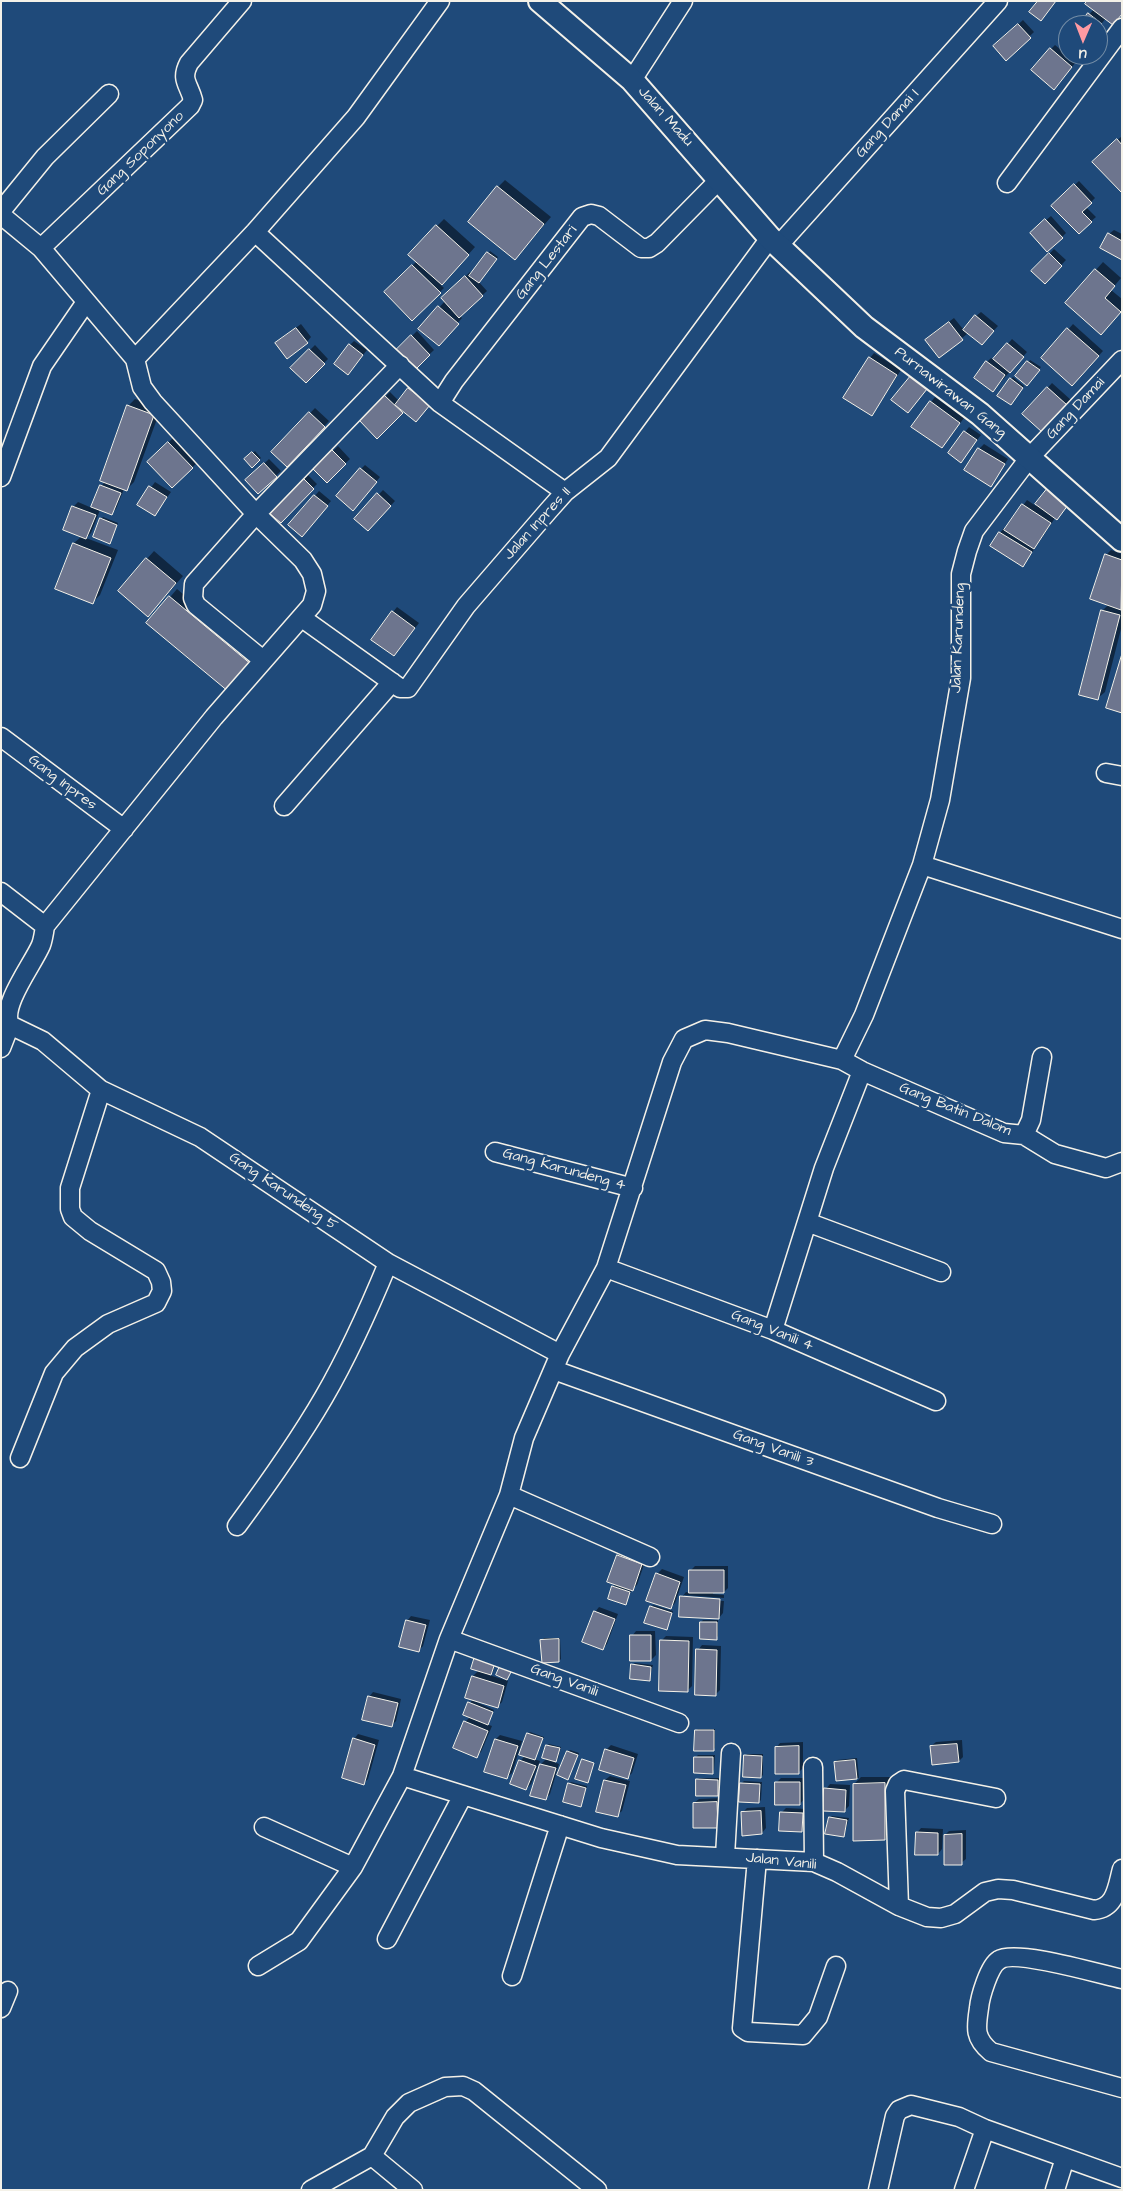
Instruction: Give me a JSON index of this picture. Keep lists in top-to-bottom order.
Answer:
{
  "streets": {
    "street": [
      "Jalan Madu",
      "Gang Damai I",
      "Gang Soponyono",
      "Gang Lestari",
      "Purnawirawan Gang",
      "Gang Damai",
      "Jalan Inpres II",
      "Jalan Karundeng",
      "Gang Inpres",
      "Gang Batin Dalom",
      "Gang Karundeng 4",
      "Gang Karundeng 5",
      "Gang Vanili 4",
      "Gang Vanili 3",
      "Gang Vanili",
      "Jalan Vanili"
    ]
  },
  "crossings": [
    ["Jalan Madu", "Gang Damai I"],
    ["Jalan Madu", "Gang Lestari"],
    ["Jalan Madu", "Purnawirawan Gang"],
    ["Jalan Madu", "Jalan Inpres II"],
    ["Gang Damai I", "Purnawirawan Gang"],
    ["Gang Damai I", "Jalan Inpres II"],
    ["Purnawirawan Gang", "Gang Damai"],
    ["Purnawirawan Gang", "Jalan Inpres II"],
    ["Purnawirawan Gang", "Jalan Karundeng"],
    ["Gang Damai", "Jalan Karundeng"],
    ["Jalan Karundeng", "Gang Batin Dalom"],
    ["Gang Batin Dalom", "Gang Karundeng 4"],
    ["Gang Batin Dalom", "Gang Karundeng 5"],
    ["Gang Batin Dalom", "Gang Vanili 4"],
    ["Gang Batin Dalom", "Gang Vanili 3"],
    ["Gang Batin Dalom", "Gang Vanili"],
    ["Gang Batin Dalom", "Jalan Vanili"],
    ["Gang Karundeng 5", "Gang Vanili 3"]
  ],
  "north": "bottom"
}
